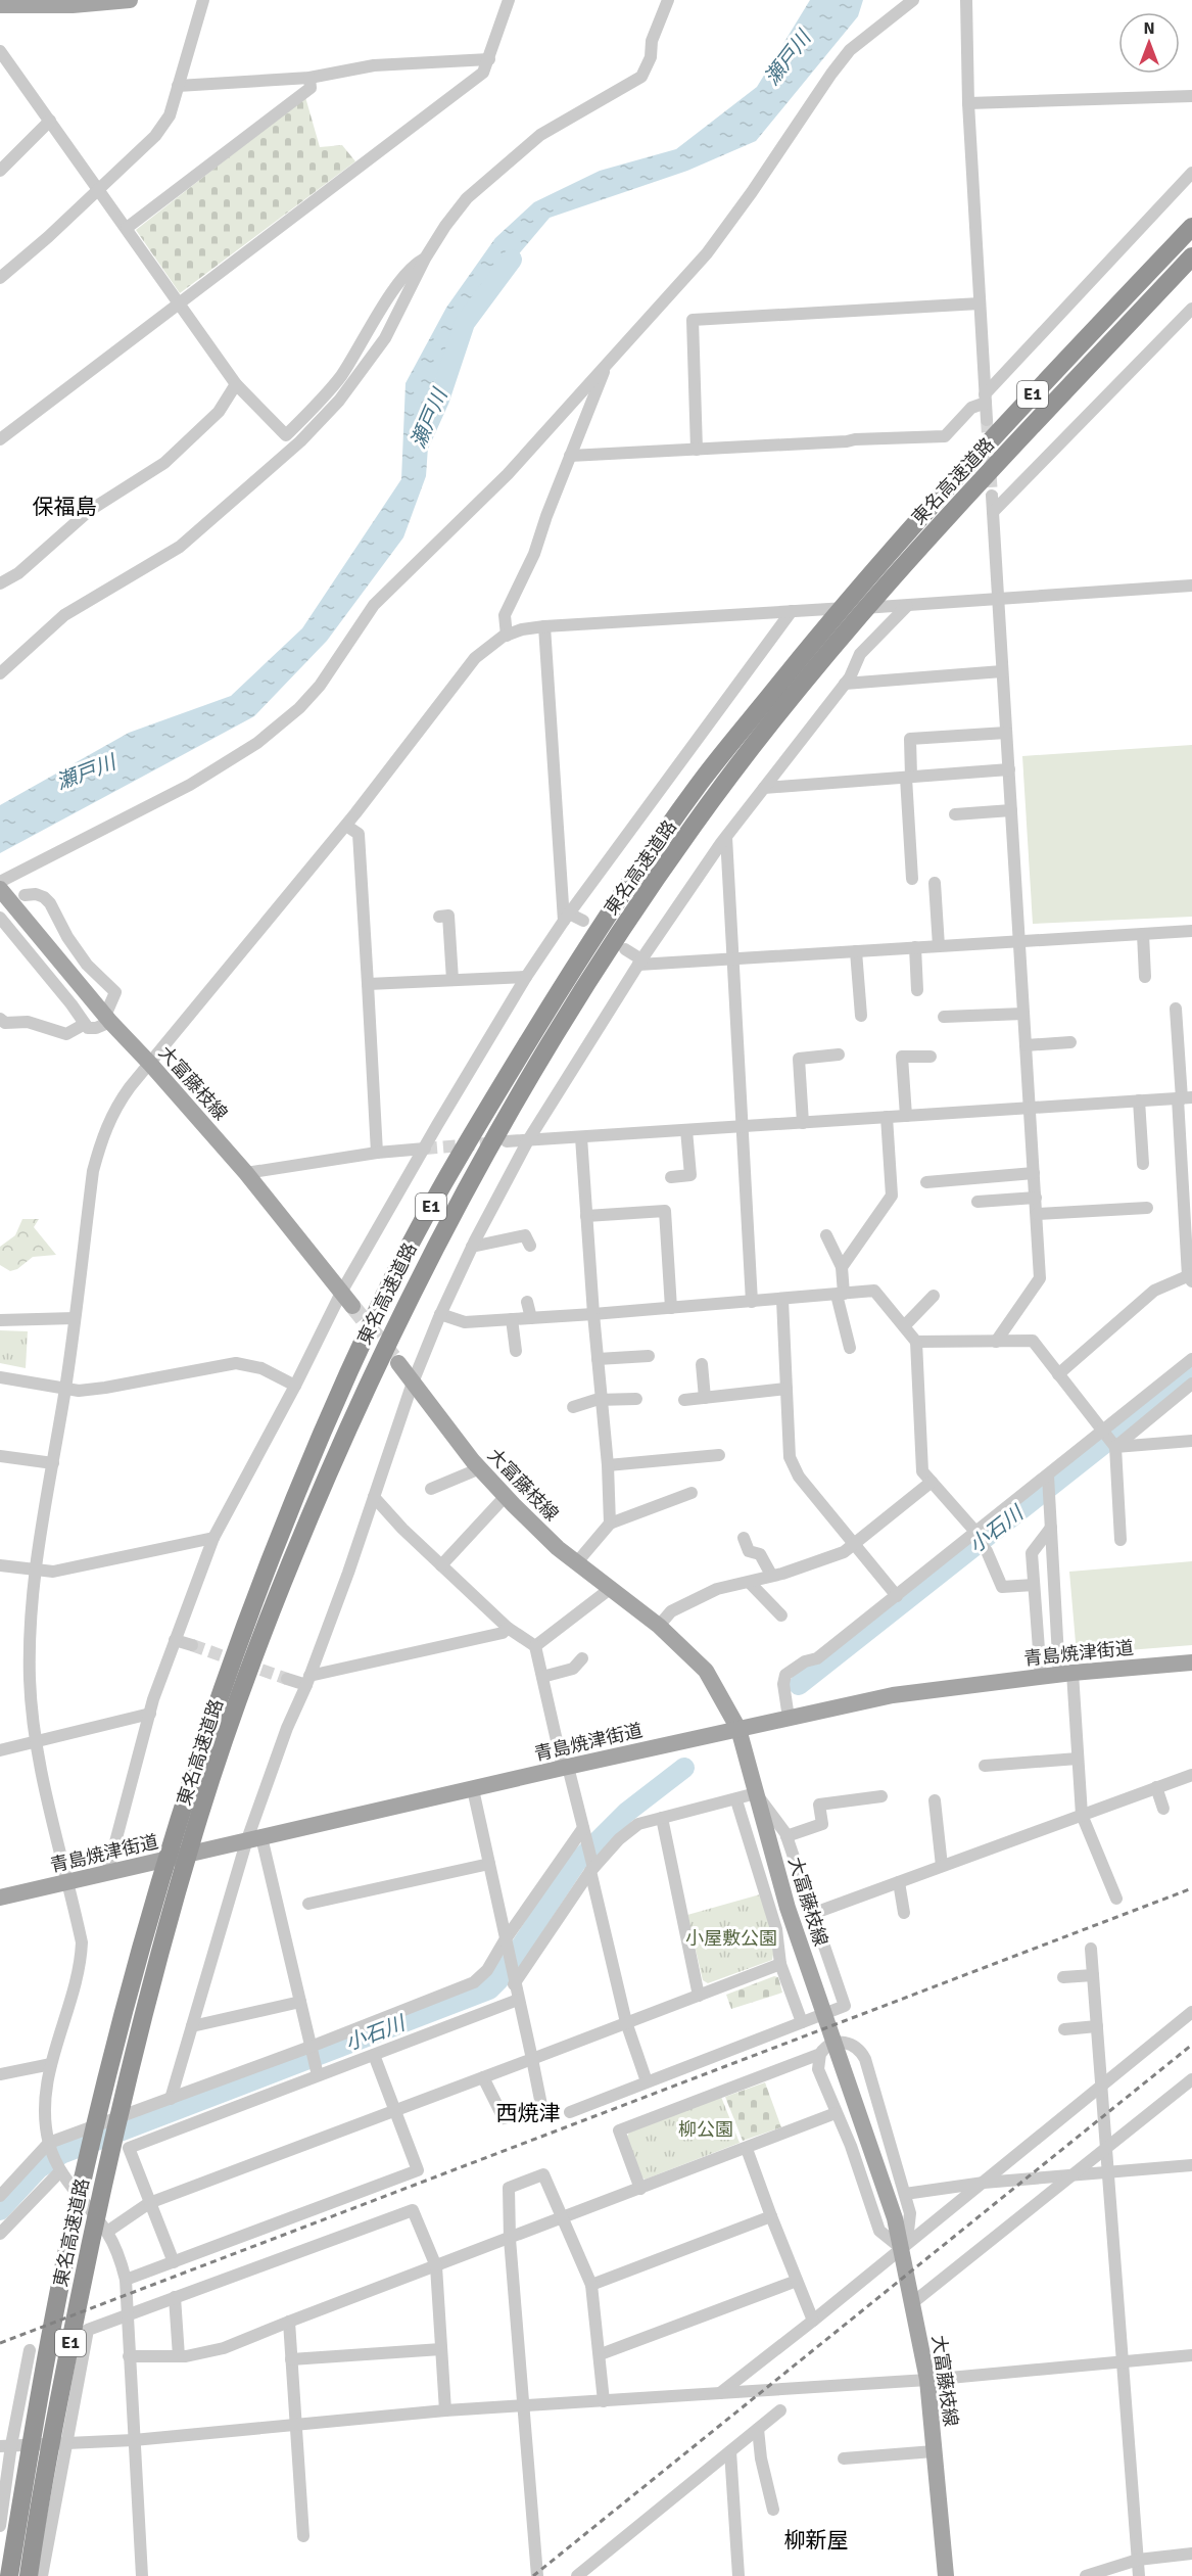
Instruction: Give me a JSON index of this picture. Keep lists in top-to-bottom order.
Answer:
{
  "streets": {
    "highway": ["E1", "東名高速道路"],
    "main road": ["大富藤枝線", "青島焼津街道"]
  },
  "crossings": [
    ["大富藤枝線", "青島焼津街道"]
  ],
  "districts": ["保福島", "西焼津", "柳新屋"],
  "water": ["瀬戸川", "小石川"],
  "parks": ["小屋敷公園", "柳公園"],
  "north": "top"
}
